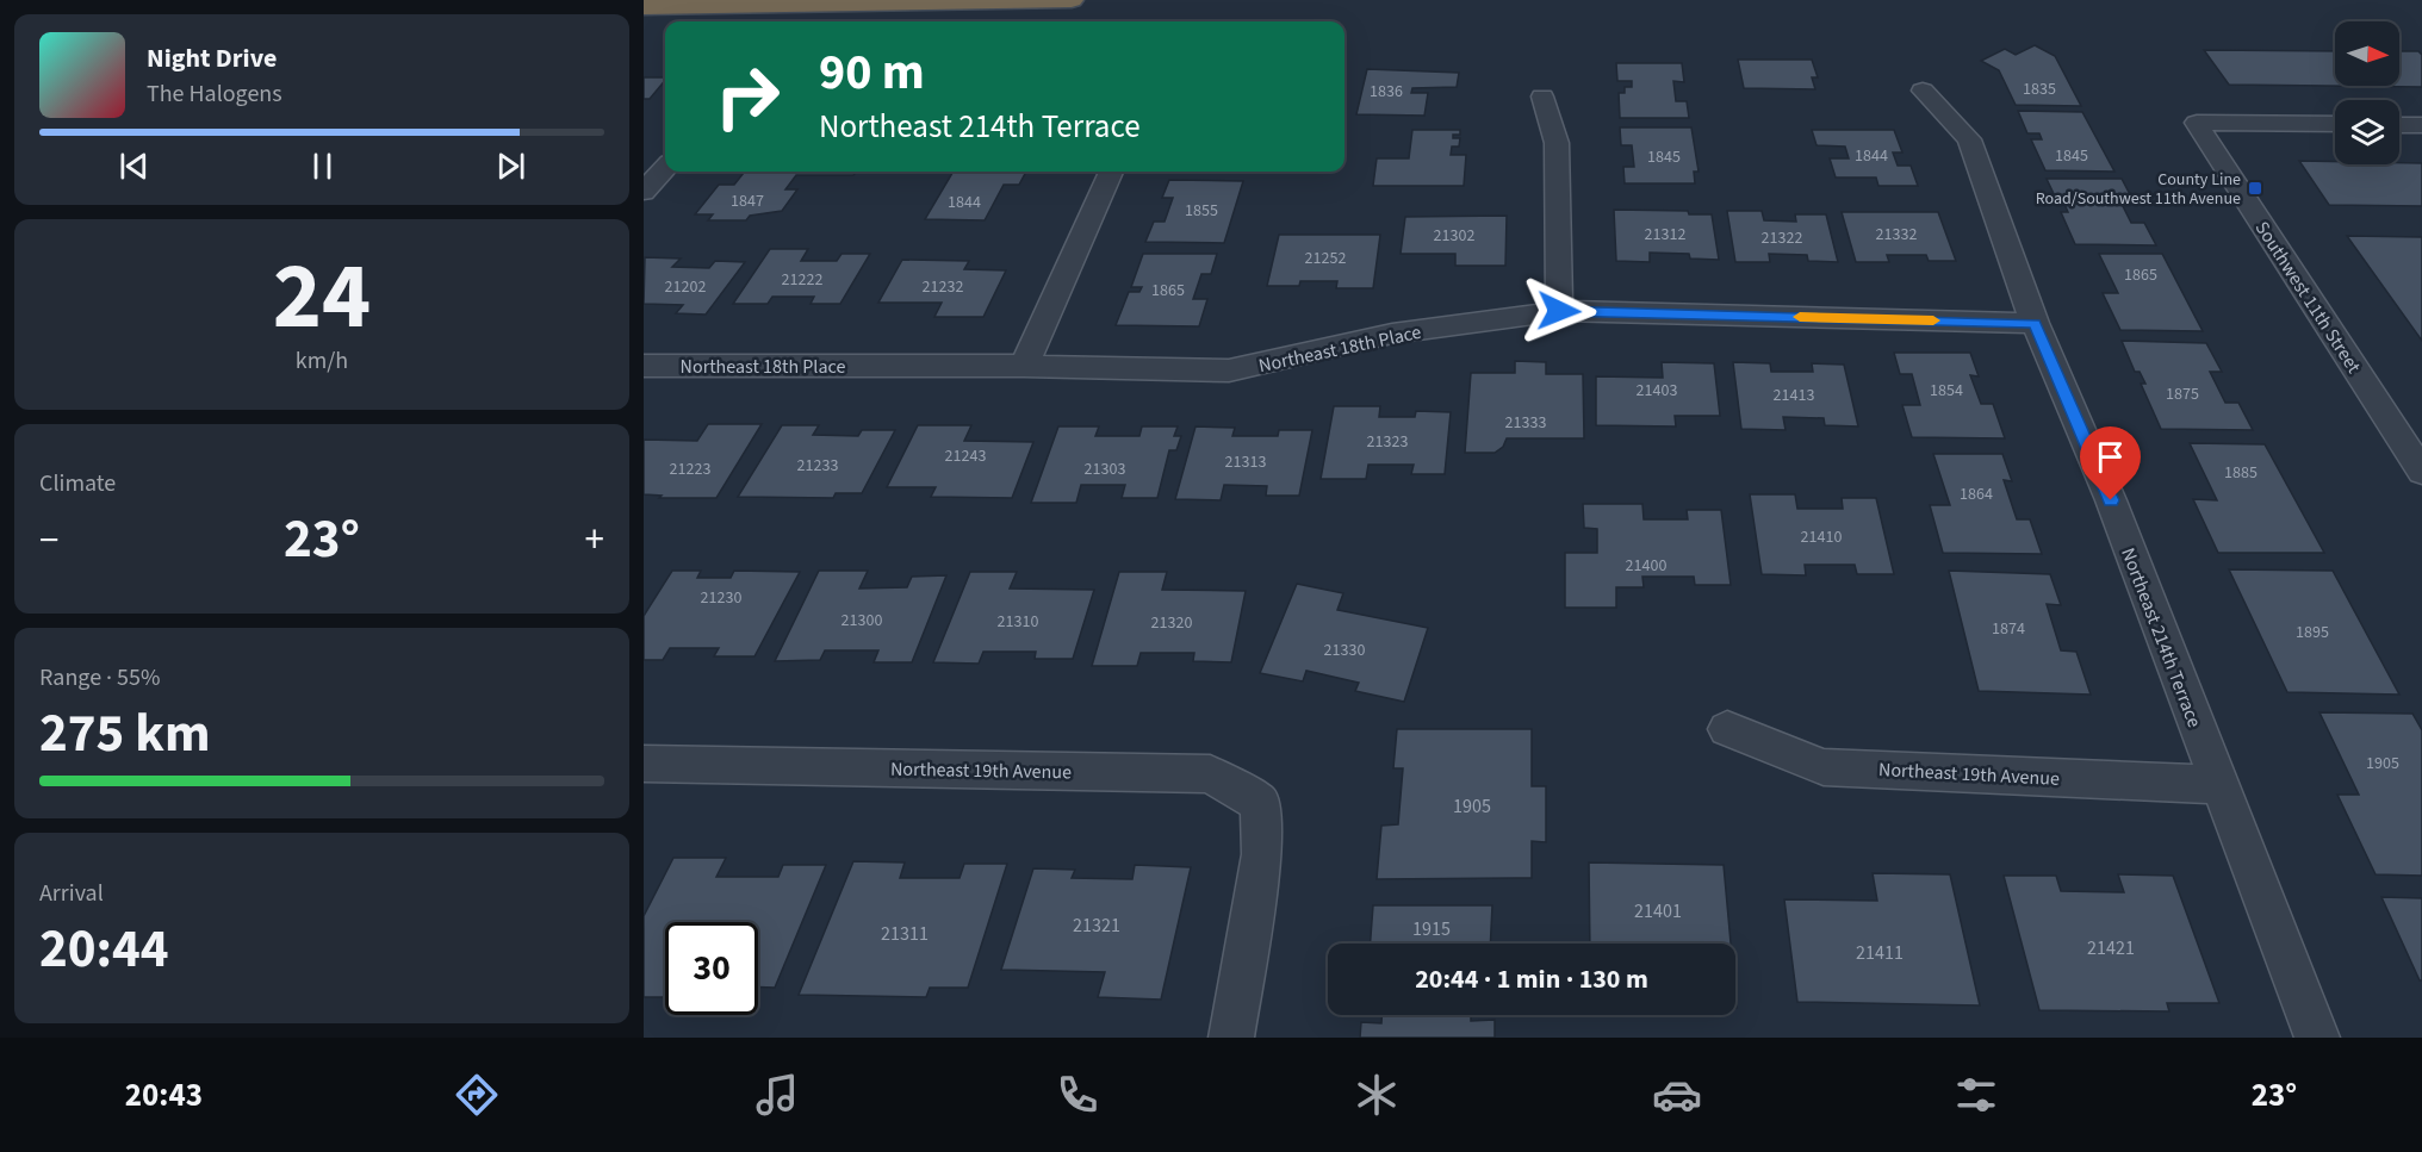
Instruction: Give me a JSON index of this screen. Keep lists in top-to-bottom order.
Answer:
{
  "streets": {
    "street": [
      "Southwest 11th Street",
      "Northeast 18th Place",
      "Northeast 214th Terrace",
      "Northeast 19th Avenue"
    ]
  },
  "crossings": [
    ["Northeast 18th Place", "Northeast 214th Terrace"],
    ["Northeast 214th Terrace", "Northeast 19th Avenue"]
  ],
  "places": {
    "transit": ["County Line Road/Southwest 11th Avenue"]
  },
  "house_numbers": [
    "1835",
    "1836",
    "1844",
    "1845",
    "1845",
    "1847",
    "1844",
    "1855",
    "21312",
    "21332",
    "21302",
    "21322",
    "21252",
    "1865",
    "21222",
    "21202",
    "21232",
    "1865",
    "21403",
    "1854",
    "1875",
    "21413",
    "21333",
    "21323",
    "21243",
    "21313",
    "21233",
    "21223",
    "21303",
    "1885",
    "1864",
    "21410",
    "21400",
    "21230",
    "21300",
    "21310",
    "21320",
    "1874",
    "1895",
    "21330",
    "1905",
    "1905",
    "21401",
    "21321",
    "1915",
    "21311",
    "21421",
    "21411"
  ],
  "north": "right",
  "page": {
    "turn": ["90 m", "Northeast 214th Terrace"],
    "song": ["Night Drive", "The Halogens"],
    "tile": [
      ["24", "km/h"],
      "Climate",
      ["Range · 55%", "275 km"],
      ["Arrival", "20:44"]
    ],
    "heat": ["−", "23°", "+"],
    "limit": "30",
    "trip": "20:44 · 1 min · 130 m",
    "tabs": ["20:43", "23°"]
  }
}
